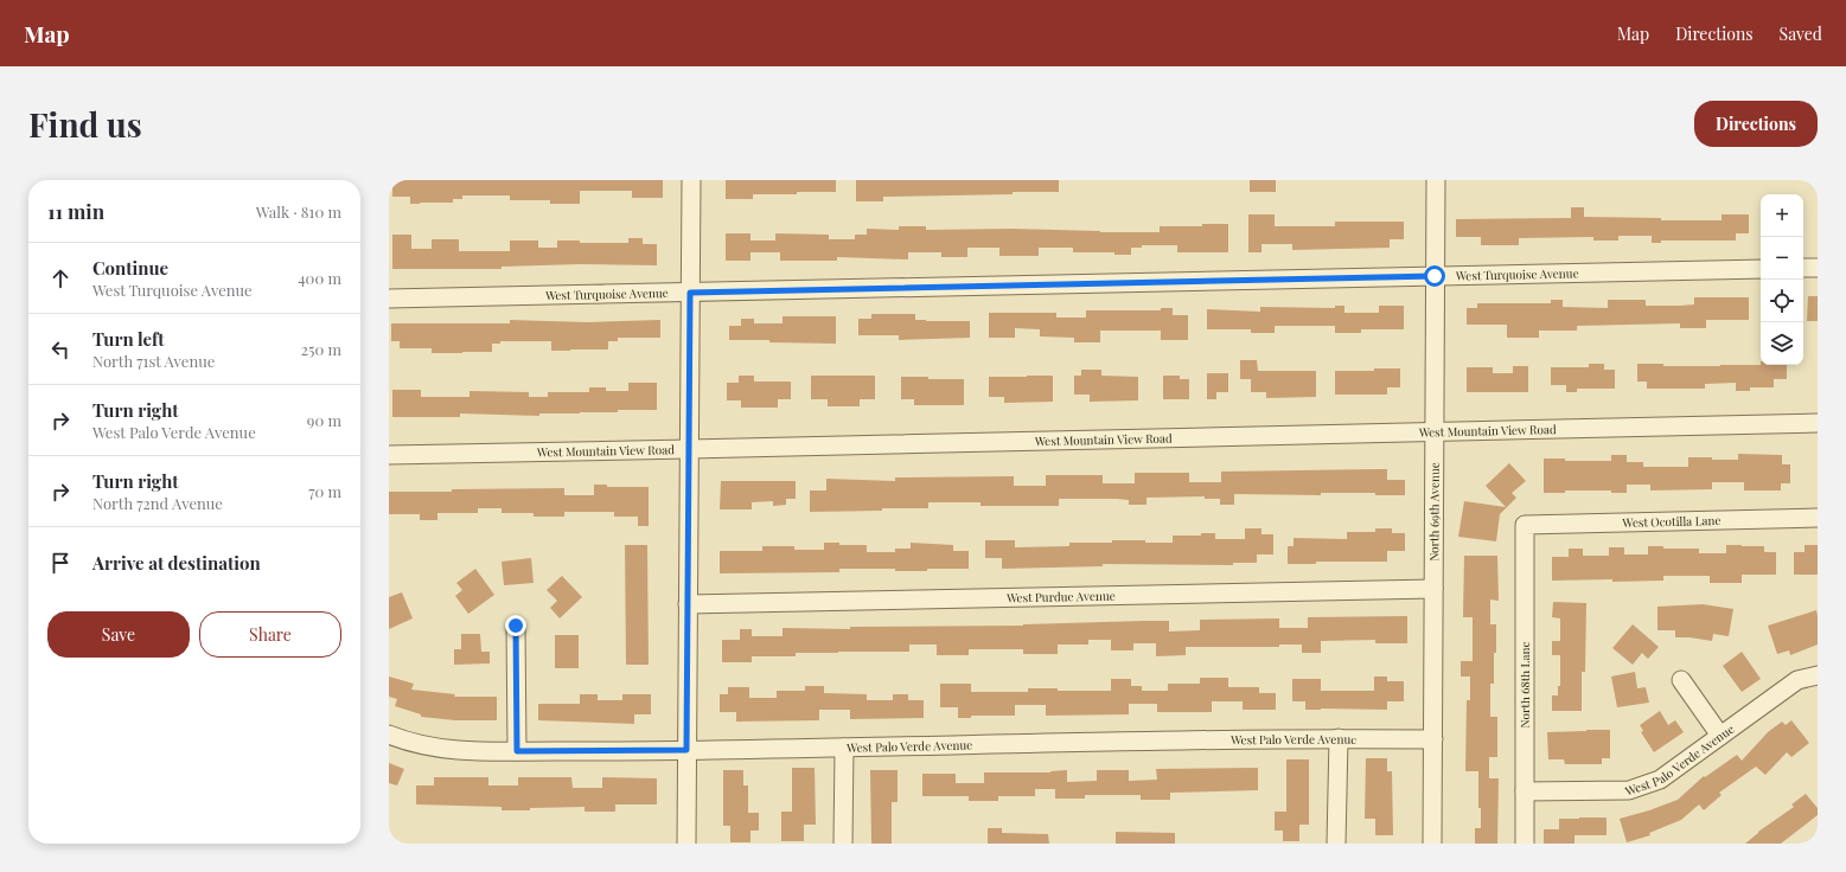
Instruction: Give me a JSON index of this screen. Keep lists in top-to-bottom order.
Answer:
{
  "streets": {
    "street": [
      "West Turquoise Avenue",
      "West Mountain View Road",
      "North 69th Avenue",
      "West Ocotilla Lane",
      "West Purdue Avenue",
      "North 68th Lane",
      "West Palo Verde Avenue"
    ]
  },
  "crossings": [
    ["West Turquoise Avenue", "North 69th Avenue"],
    ["West Mountain View Road", "North 69th Avenue"],
    ["North 69th Avenue", "West Purdue Avenue"],
    ["North 69th Avenue", "West Palo Verde Avenue"],
    ["West Ocotilla Lane", "North 68th Lane"],
    ["North 68th Lane", "West Palo Verde Avenue"]
  ],
  "page": {
    "header": "Map",
    "nav": ["Map", "Directions", "Saved"],
    "buttons": [
      "Directions",
      ["Save", "Share"]
    ],
    "title": "Find us",
    "heading": ["11 min", "Walk · 810 m"],
    "map_buttons": ["+", "−"],
    "list": [
      ["Continue", "West Turquoise Avenue", "400 m"],
      ["Turn left", "North 71st Avenue", "250 m"],
      ["Turn right", "West Palo Verde Avenue", "90 m"],
      ["Turn right", "North 72nd Avenue", "70 m"],
      "Arrive at destination"
    ]
  }
}
